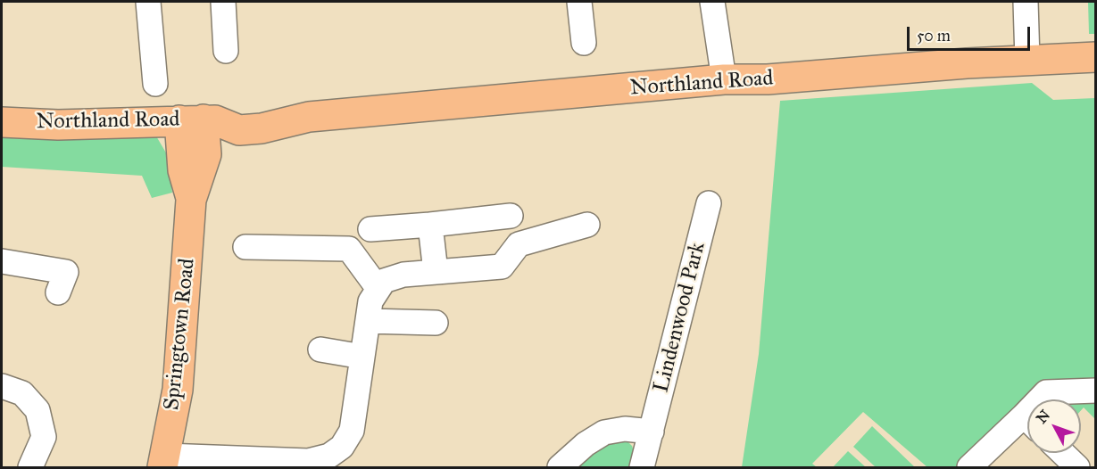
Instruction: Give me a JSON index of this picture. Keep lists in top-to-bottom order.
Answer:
{
  "streets": {
    "main road": ["Northland Road", "Springtown Road"],
    "street": ["Lindenwood Park"]
  },
  "crossings": [
    ["Northland Road", "Springtown Road"]
  ],
  "scale_bar": "50 m",
  "north": "top left"
}
